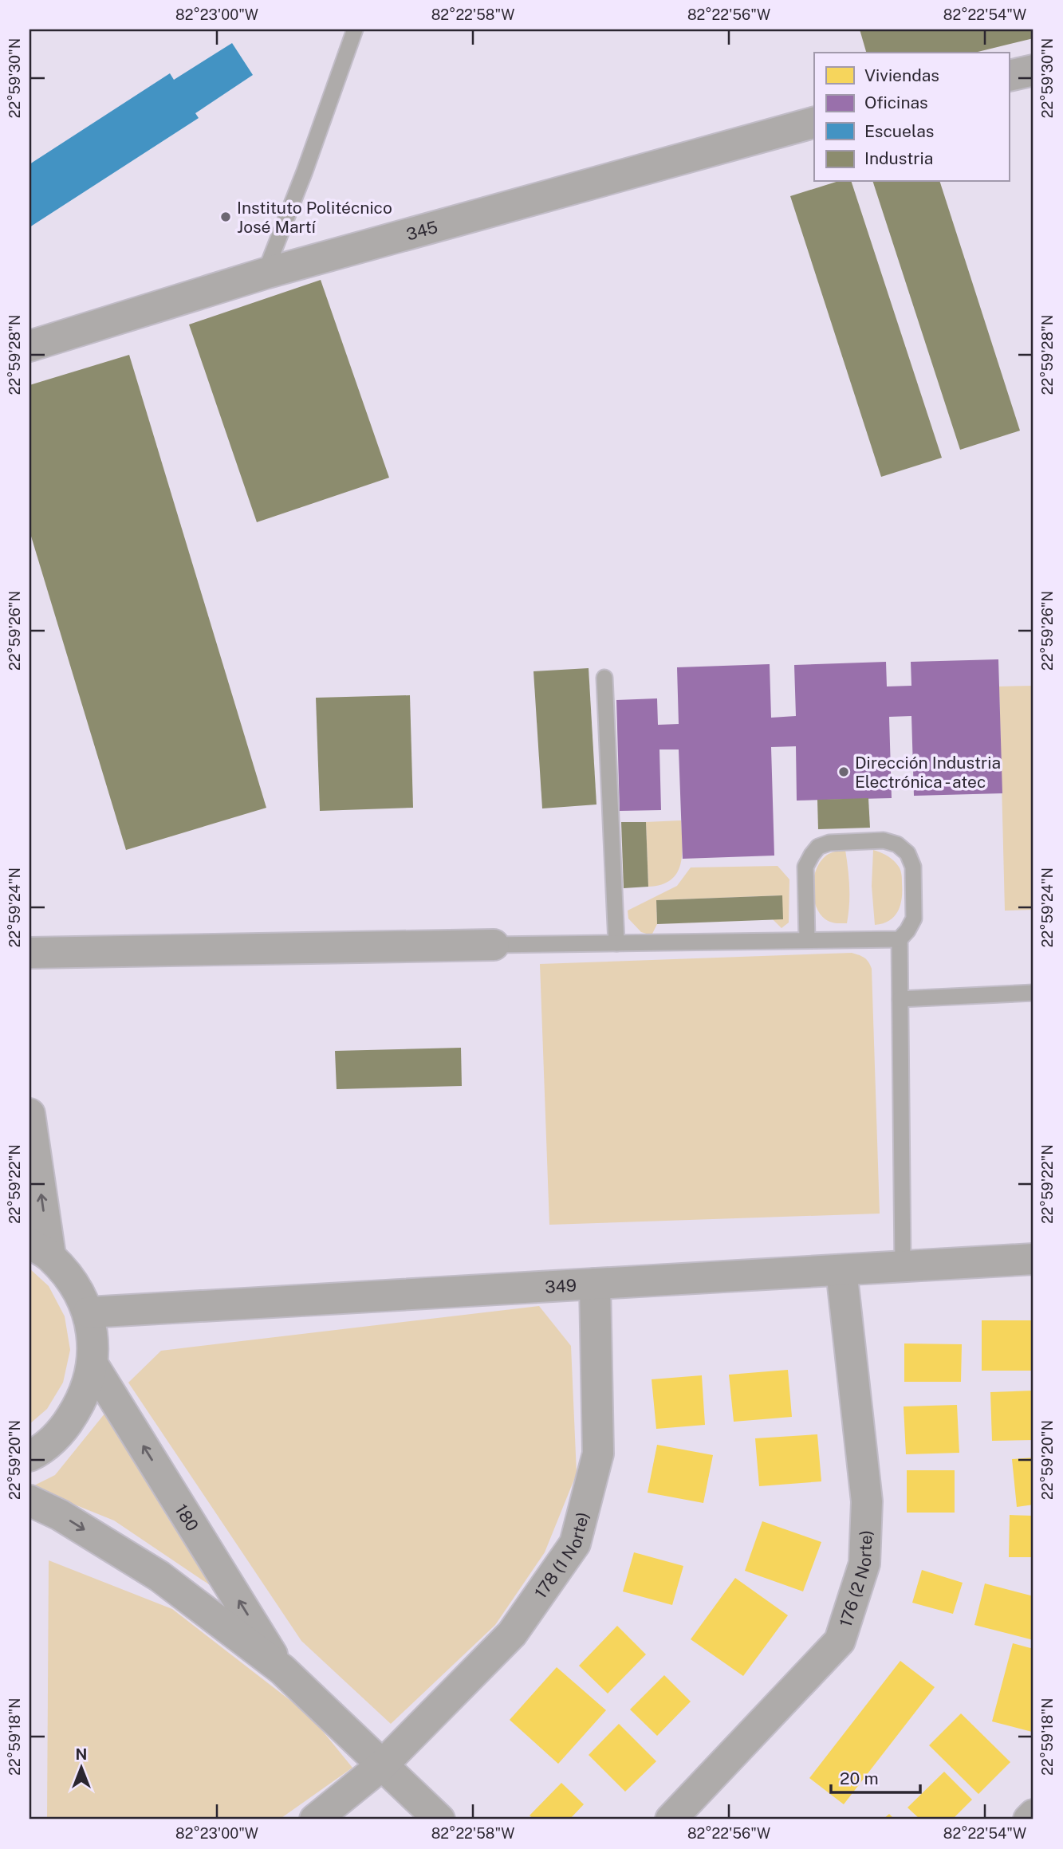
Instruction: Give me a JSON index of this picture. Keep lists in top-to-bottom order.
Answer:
{
  "streets": {
    "street": [
      "345",
      "349",
      "180",
      "178 (1 Norte)",
      "176 (2 Norte)"
    ]
  },
  "crossings": [
    ["349", "178 (1 Norte)"],
    ["349", "176 (2 Norte)"],
    ["180", "178 (1 Norte)"]
  ],
  "places": ["Instituto Politécnico José Martí", "Dirección Industria Electrónica - atec"],
  "legend": [
    "Viviendas",
    "Oficinas",
    "Escuelas",
    "Industria"
  ],
  "scale_bar": "20 m",
  "north": "top",
  "coordinates": [
    "82°23'00\"W",
    "82°22'58\"W",
    "82°22'56\"W",
    "82°22'54\"W",
    "22°59'30\"N",
    "22°59'28\"N",
    "22°59'26\"N",
    "22°59'24\"N",
    "22°59'22\"N",
    "22°59'20\"N",
    "22°59'18\"N"
  ]
}
